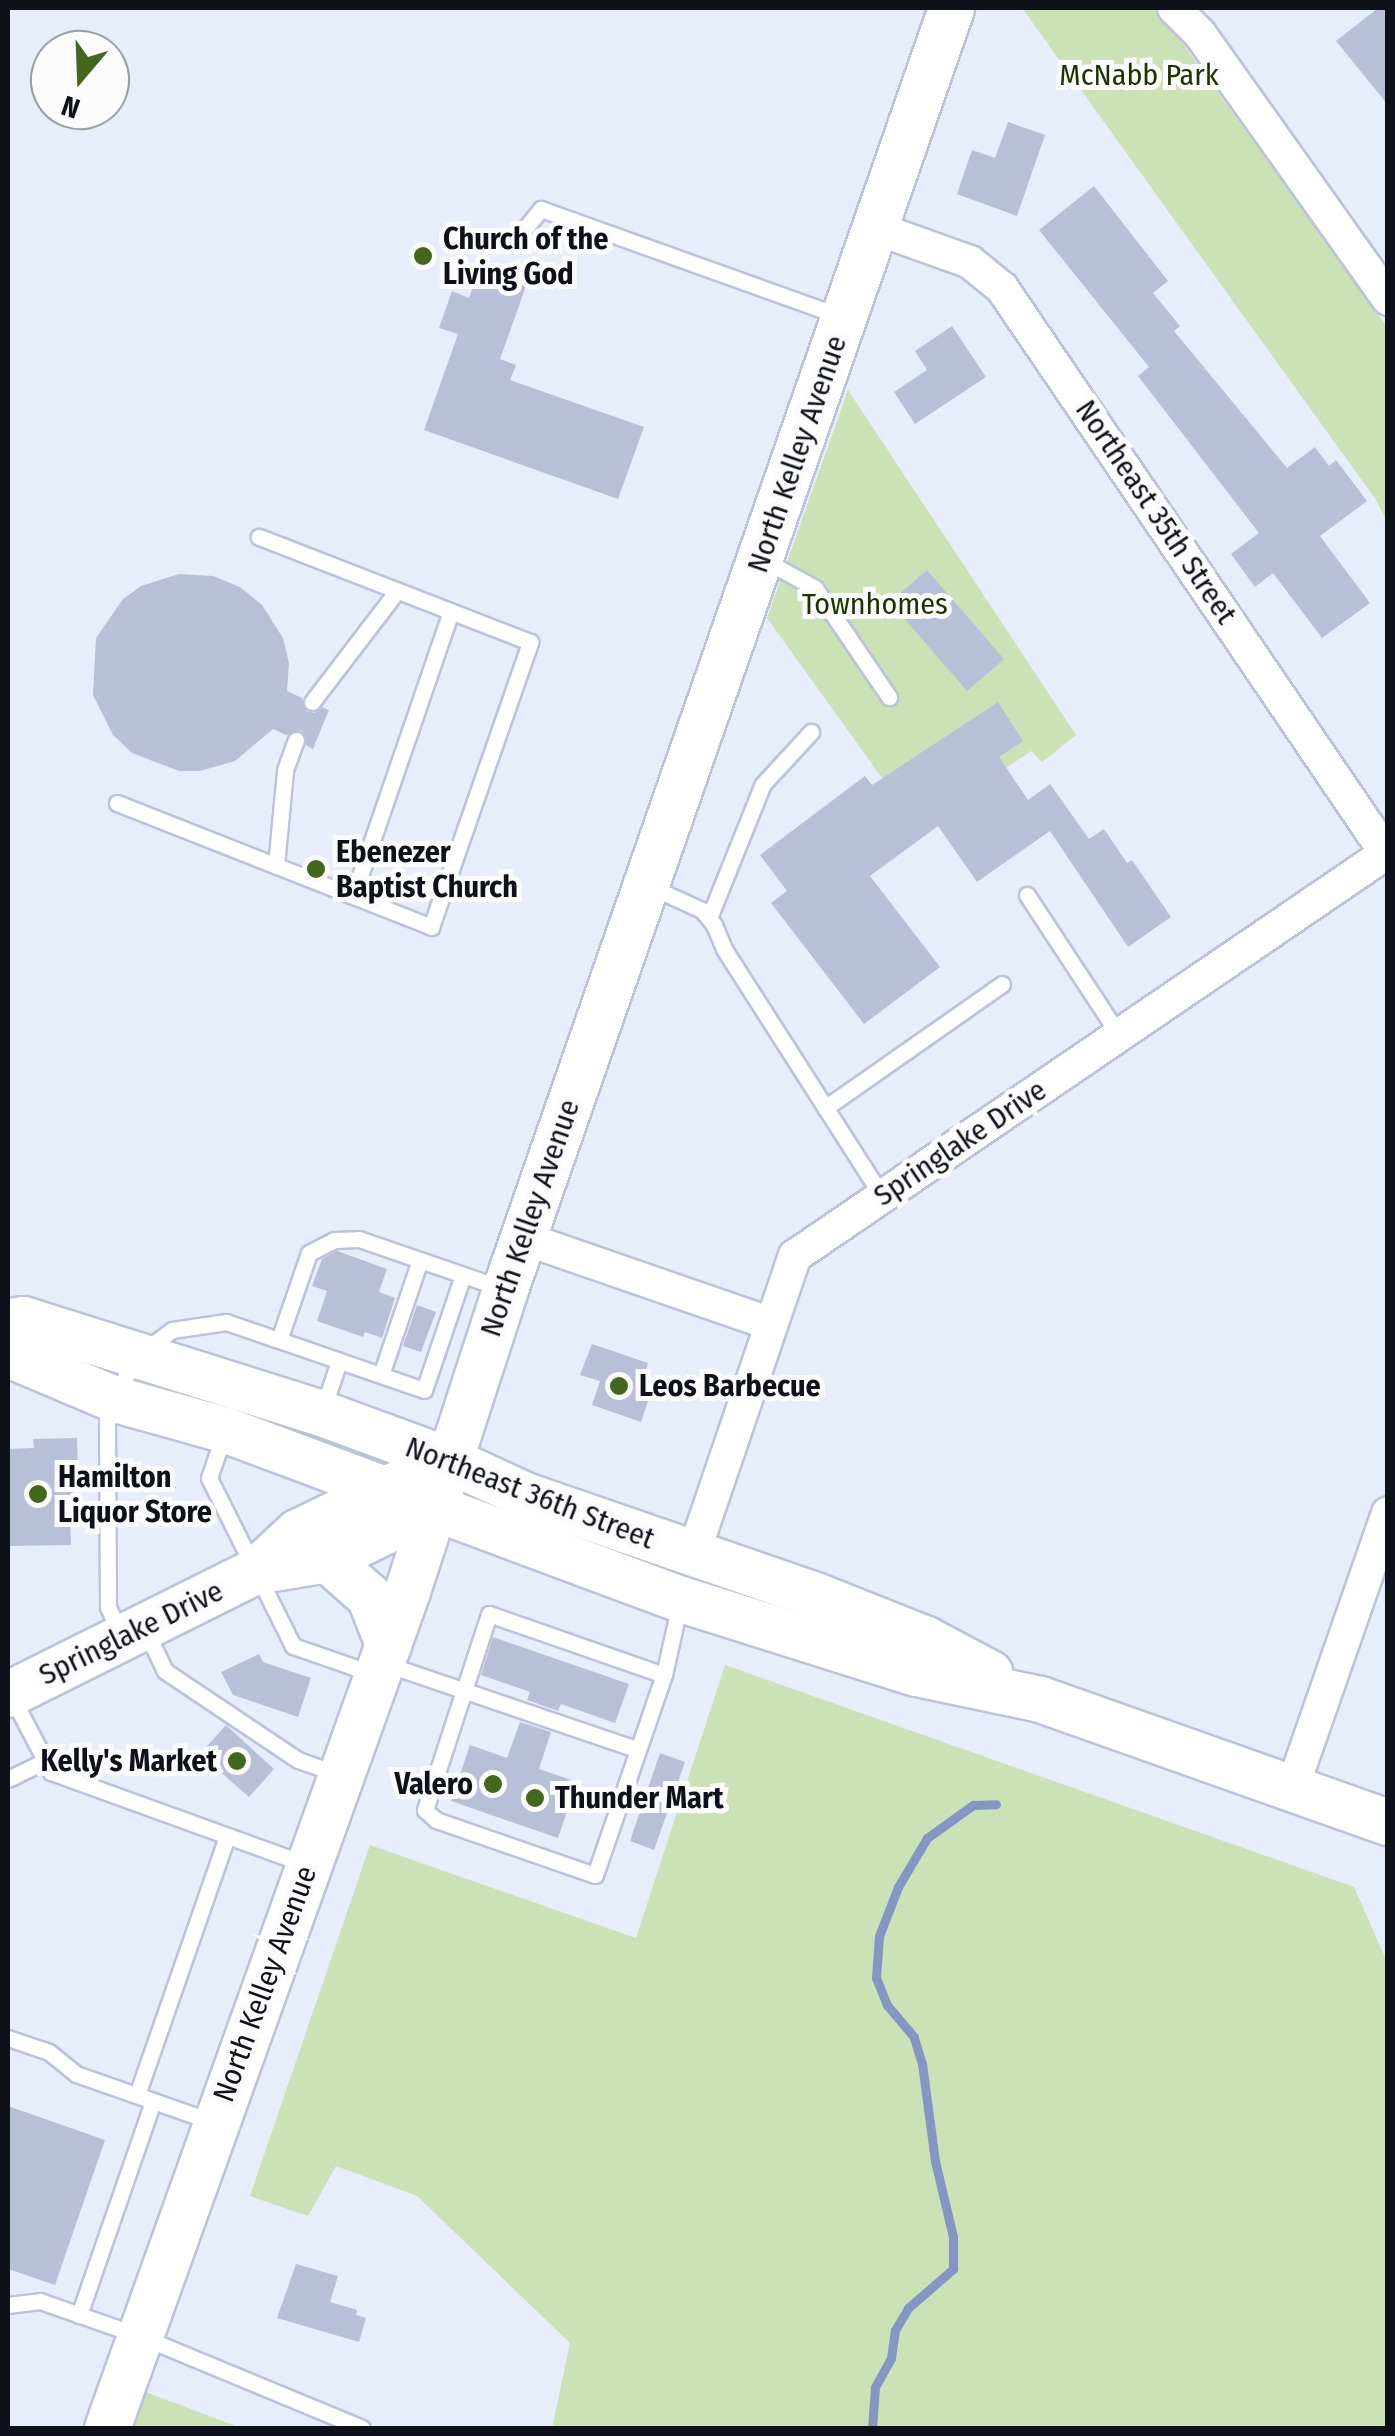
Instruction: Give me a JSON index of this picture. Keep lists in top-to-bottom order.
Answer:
{
  "streets": {
    "main road": ["North Kelley Avenue", "Springlake Drive", "Northeast 36th Street"],
    "street": ["Northeast 35th Street"]
  },
  "crossings": [
    ["North Kelley Avenue", "Northeast 35th Street"],
    ["North Kelley Avenue", "Springlake Drive"],
    ["North Kelley Avenue", "Northeast 36th Street"],
    ["Northeast 35th Street", "Springlake Drive"],
    ["Springlake Drive", "Northeast 36th Street"]
  ],
  "parks": ["McNabb Park", "Townhomes"],
  "places": [
    "Church of the Living God",
    "Ebenezer Baptist Church",
    "Leos Barbecue",
    "Hamilton Liquor Store",
    "Kelly's Market",
    "Valero",
    "Thunder Mart"
  ],
  "north": "bottom"
}
